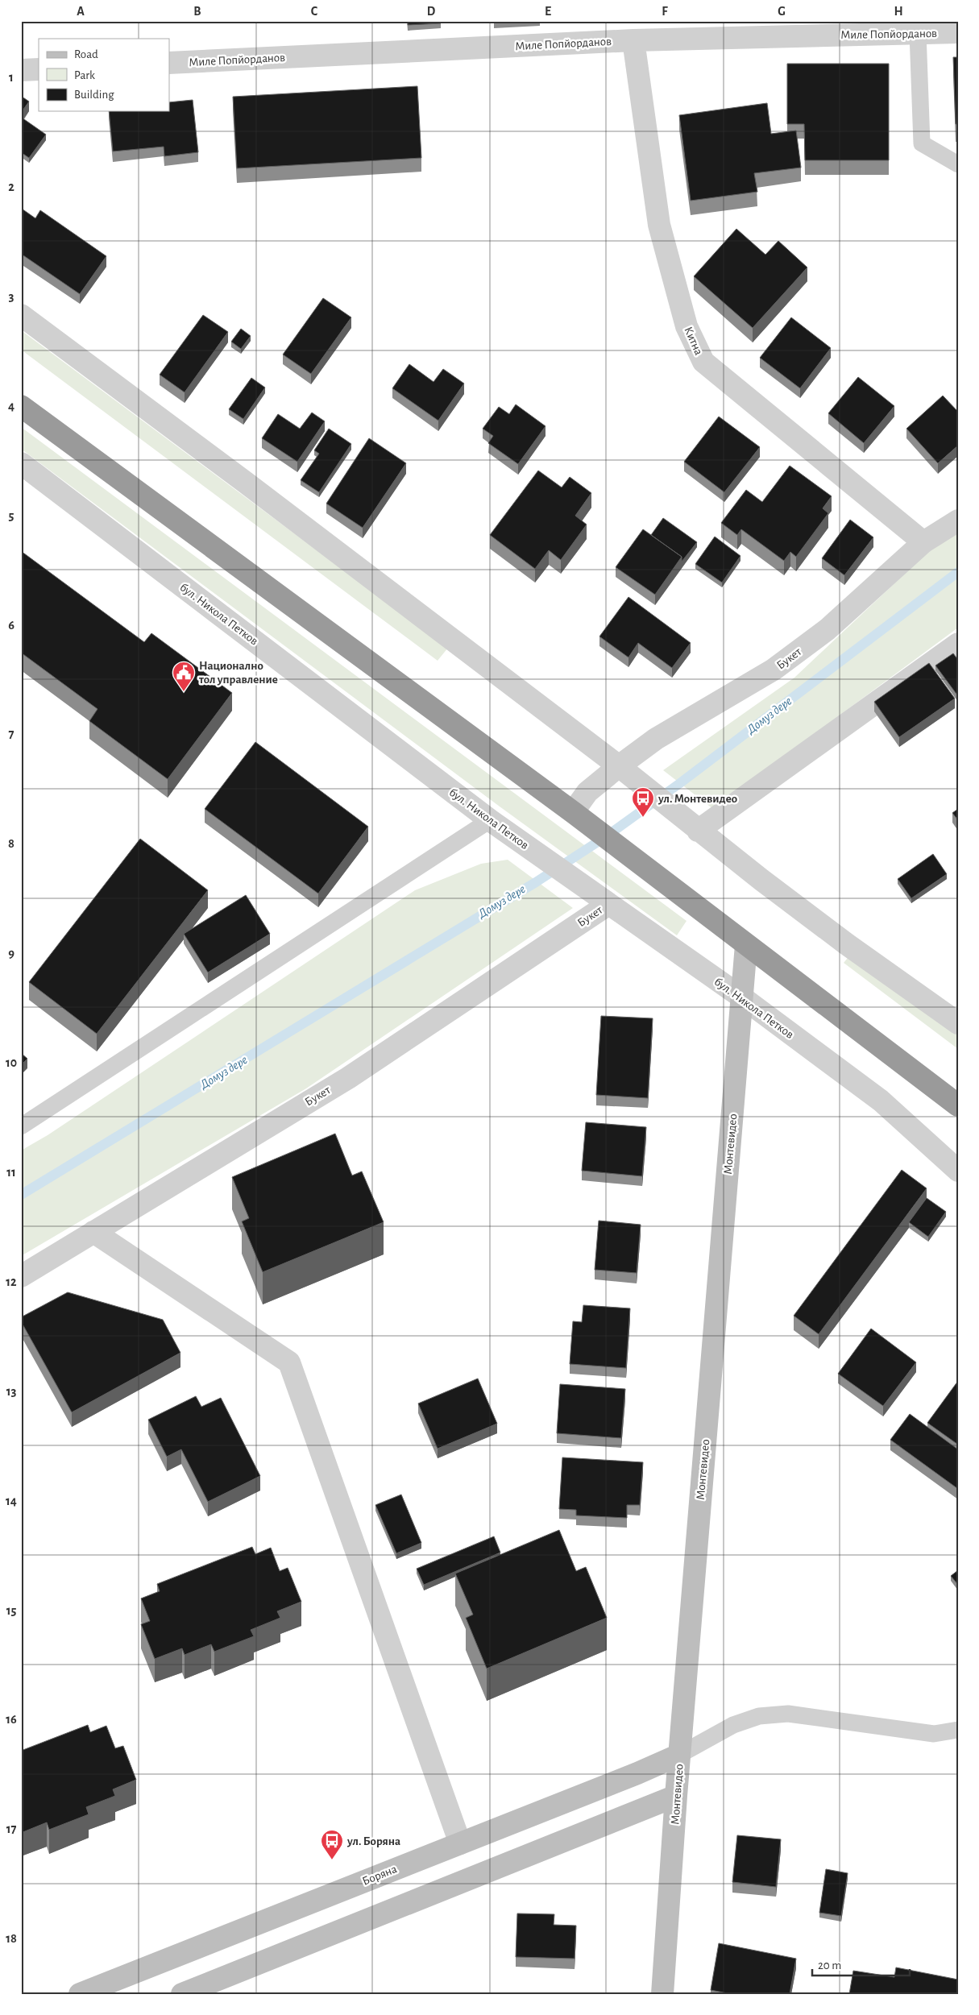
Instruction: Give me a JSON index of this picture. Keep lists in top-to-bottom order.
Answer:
{
  "streets": {
    "street": [
      "Миле Попйорданов",
      "Китна",
      "бул. Никола Петков",
      "Букет",
      "Монтевидео",
      "Боряна"
    ]
  },
  "crossings": [
    ["Миле Попйорданов", "Китна"],
    ["Китна", "Букет"],
    ["бул. Никола Петков", "Букет"],
    ["бул. Никола Петков", "Монтевидео"],
    ["Монтевидео", "Боряна"]
  ],
  "water": ["Домуз дере"],
  "places": {
    "public building": ["Национално тол управление"],
    "bus stop": ["ул. Монтевидео", "ул. Боряна"]
  },
  "legend": ["Road", "Park", "Building"],
  "scale_bar": "20 m",
  "grid": {
    "columns": [
      "A",
      "B",
      "C",
      "D",
      "E",
      "F",
      "G",
      "H"
    ],
    "rows": [
      "1",
      "2",
      "3",
      "4",
      "5",
      "6",
      "7",
      "8",
      "9",
      "10",
      "11",
      "12",
      "13",
      "14",
      "15",
      "16",
      "17",
      "18"
    ]
  }
}
